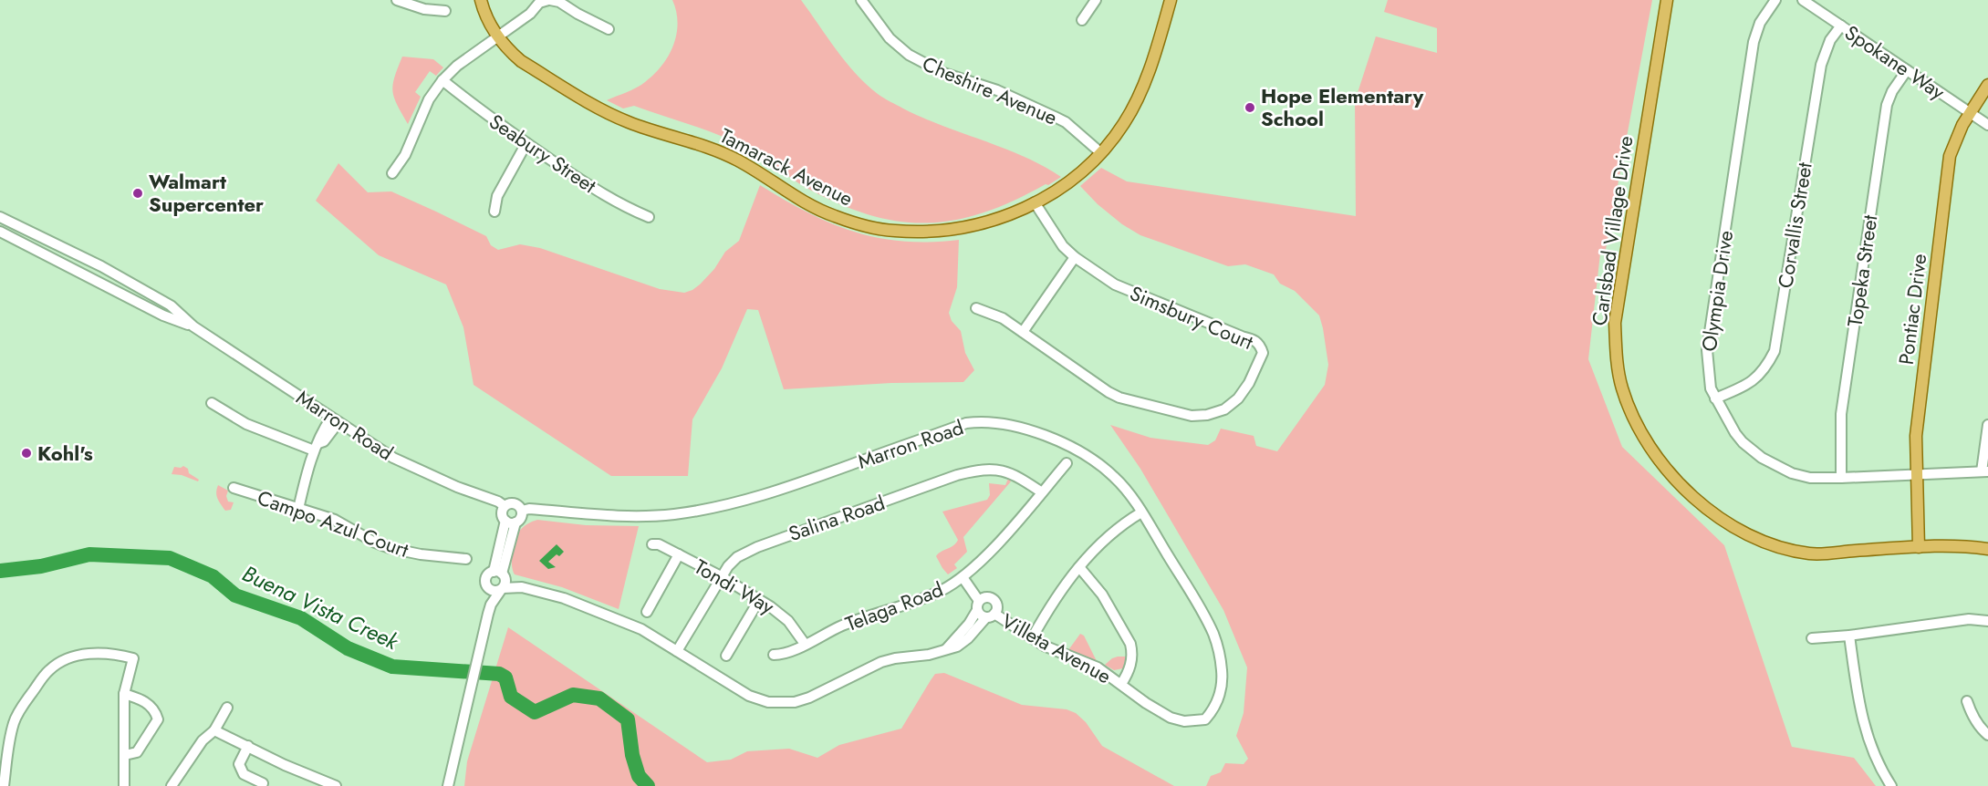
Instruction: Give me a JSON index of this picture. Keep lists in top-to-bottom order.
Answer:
{
  "streets": {
    "main road": ["Tamarack Avenue", "Carlsbad Village Drive", "Pontiac Drive"],
    "street": [
      "Spokane Way",
      "Cheshire Avenue",
      "Seabury Street",
      "Corvallis Street",
      "Topeka Street",
      "Olympia Drive",
      "Simsbury Court",
      "Marron Road",
      "Salina Road",
      "Campo Azul Court",
      "Tondi Way",
      "Telaga Road",
      "Villeta Avenue"
    ]
  },
  "crossings": [
    ["Spokane Way", "Corvallis Street"],
    ["Spokane Way", "Topeka Street"],
    ["Spokane Way", "Pontiac Drive"],
    ["Cheshire Avenue", "Tamarack Avenue"],
    ["Tamarack Avenue", "Simsbury Court"],
    ["Corvallis Street", "Olympia Drive"],
    ["Carlsbad Village Drive", "Pontiac Drive"],
    ["Topeka Street", "Olympia Drive"],
    ["Olympia Drive", "Pontiac Drive"],
    ["Marron Road", "Villeta Avenue"],
    ["Salina Road", "Tondi Way"],
    ["Salina Road", "Telaga Road"],
    ["Tondi Way", "Telaga Road"],
    ["Telaga Road", "Villeta Avenue"]
  ],
  "water": ["Buena Vista Creek"],
  "places": ["Hope Elementary School", "Walmart Supercenter", "Kohl's"]
}
